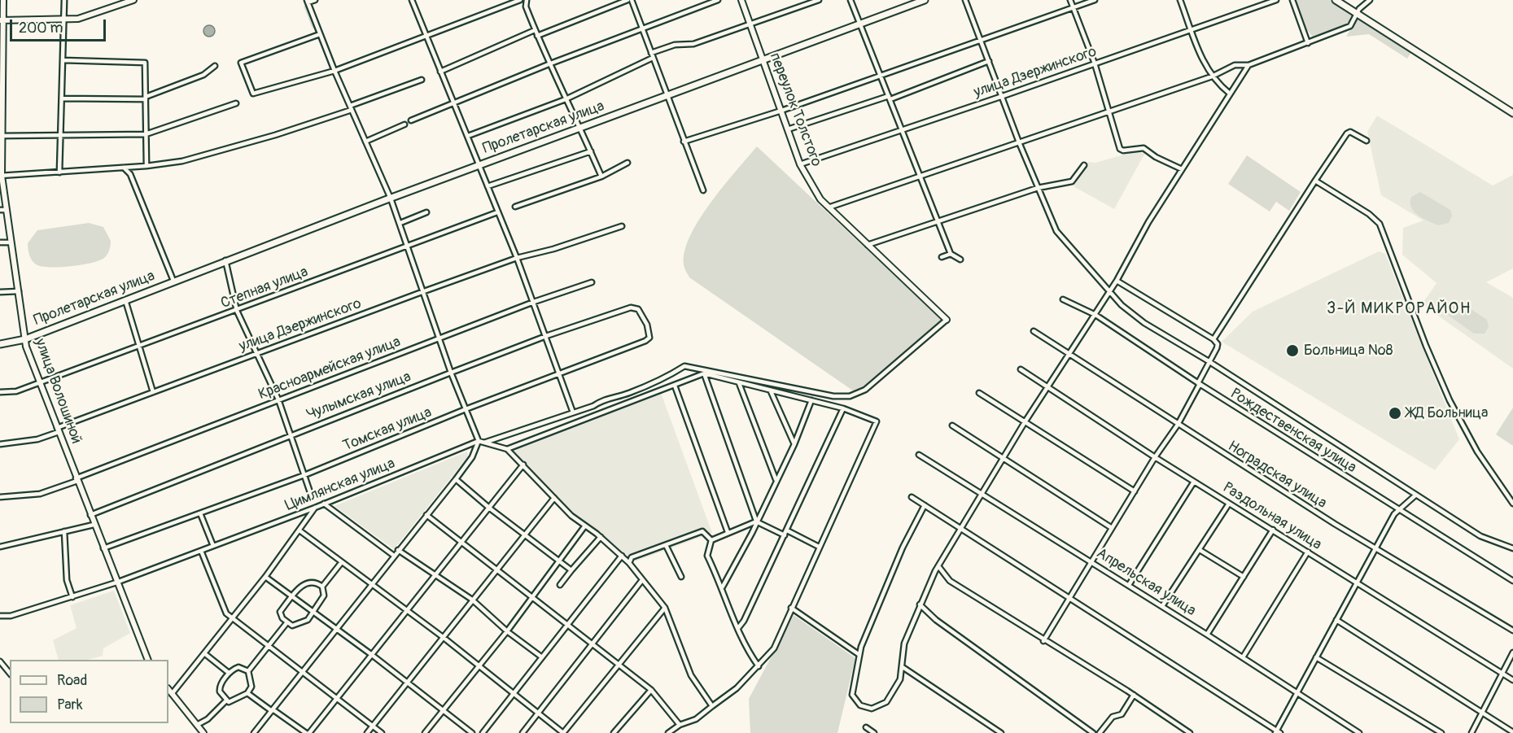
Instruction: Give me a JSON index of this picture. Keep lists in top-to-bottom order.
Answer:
{
  "streets": {
    "main road": ["Пролетарская улица"],
    "street": [
      "улица Дзержинского",
      "переулок Толстого",
      "Степная улица",
      "Красноармейская улица",
      "улица Волошиной",
      "Чулымская улица",
      "Томская улица",
      "Рождественская улица",
      "Ноградская улица",
      "Цимлянская улица",
      "Раздольная улица",
      "Апрельская улица"
    ]
  },
  "crossings": [
    ["улица Дзержинского", "переулок Толстого"],
    ["улица Дзержинского", "улица Волошиной"],
    ["переулок Толстого", "Пролетарская улица"],
    ["Пролетарская улица", "улица Волошиной"],
    ["Степная улица", "улица Волошиной"],
    ["Красноармейская улица", "улица Волошиной"],
    ["улица Волошиной", "Чулымская улица"],
    ["улица Волошиной", "Томская улица"],
    ["улица Волошиной", "Цимлянская улица"],
    ["Чулымская улица", "Томская улица"]
  ],
  "districts": ["3-Й МИКРОРАЙОН"],
  "places": ["Больница №8", "ЖД Больница"],
  "legend": ["Road", "Park"],
  "scale_bar": "200 m"
}
